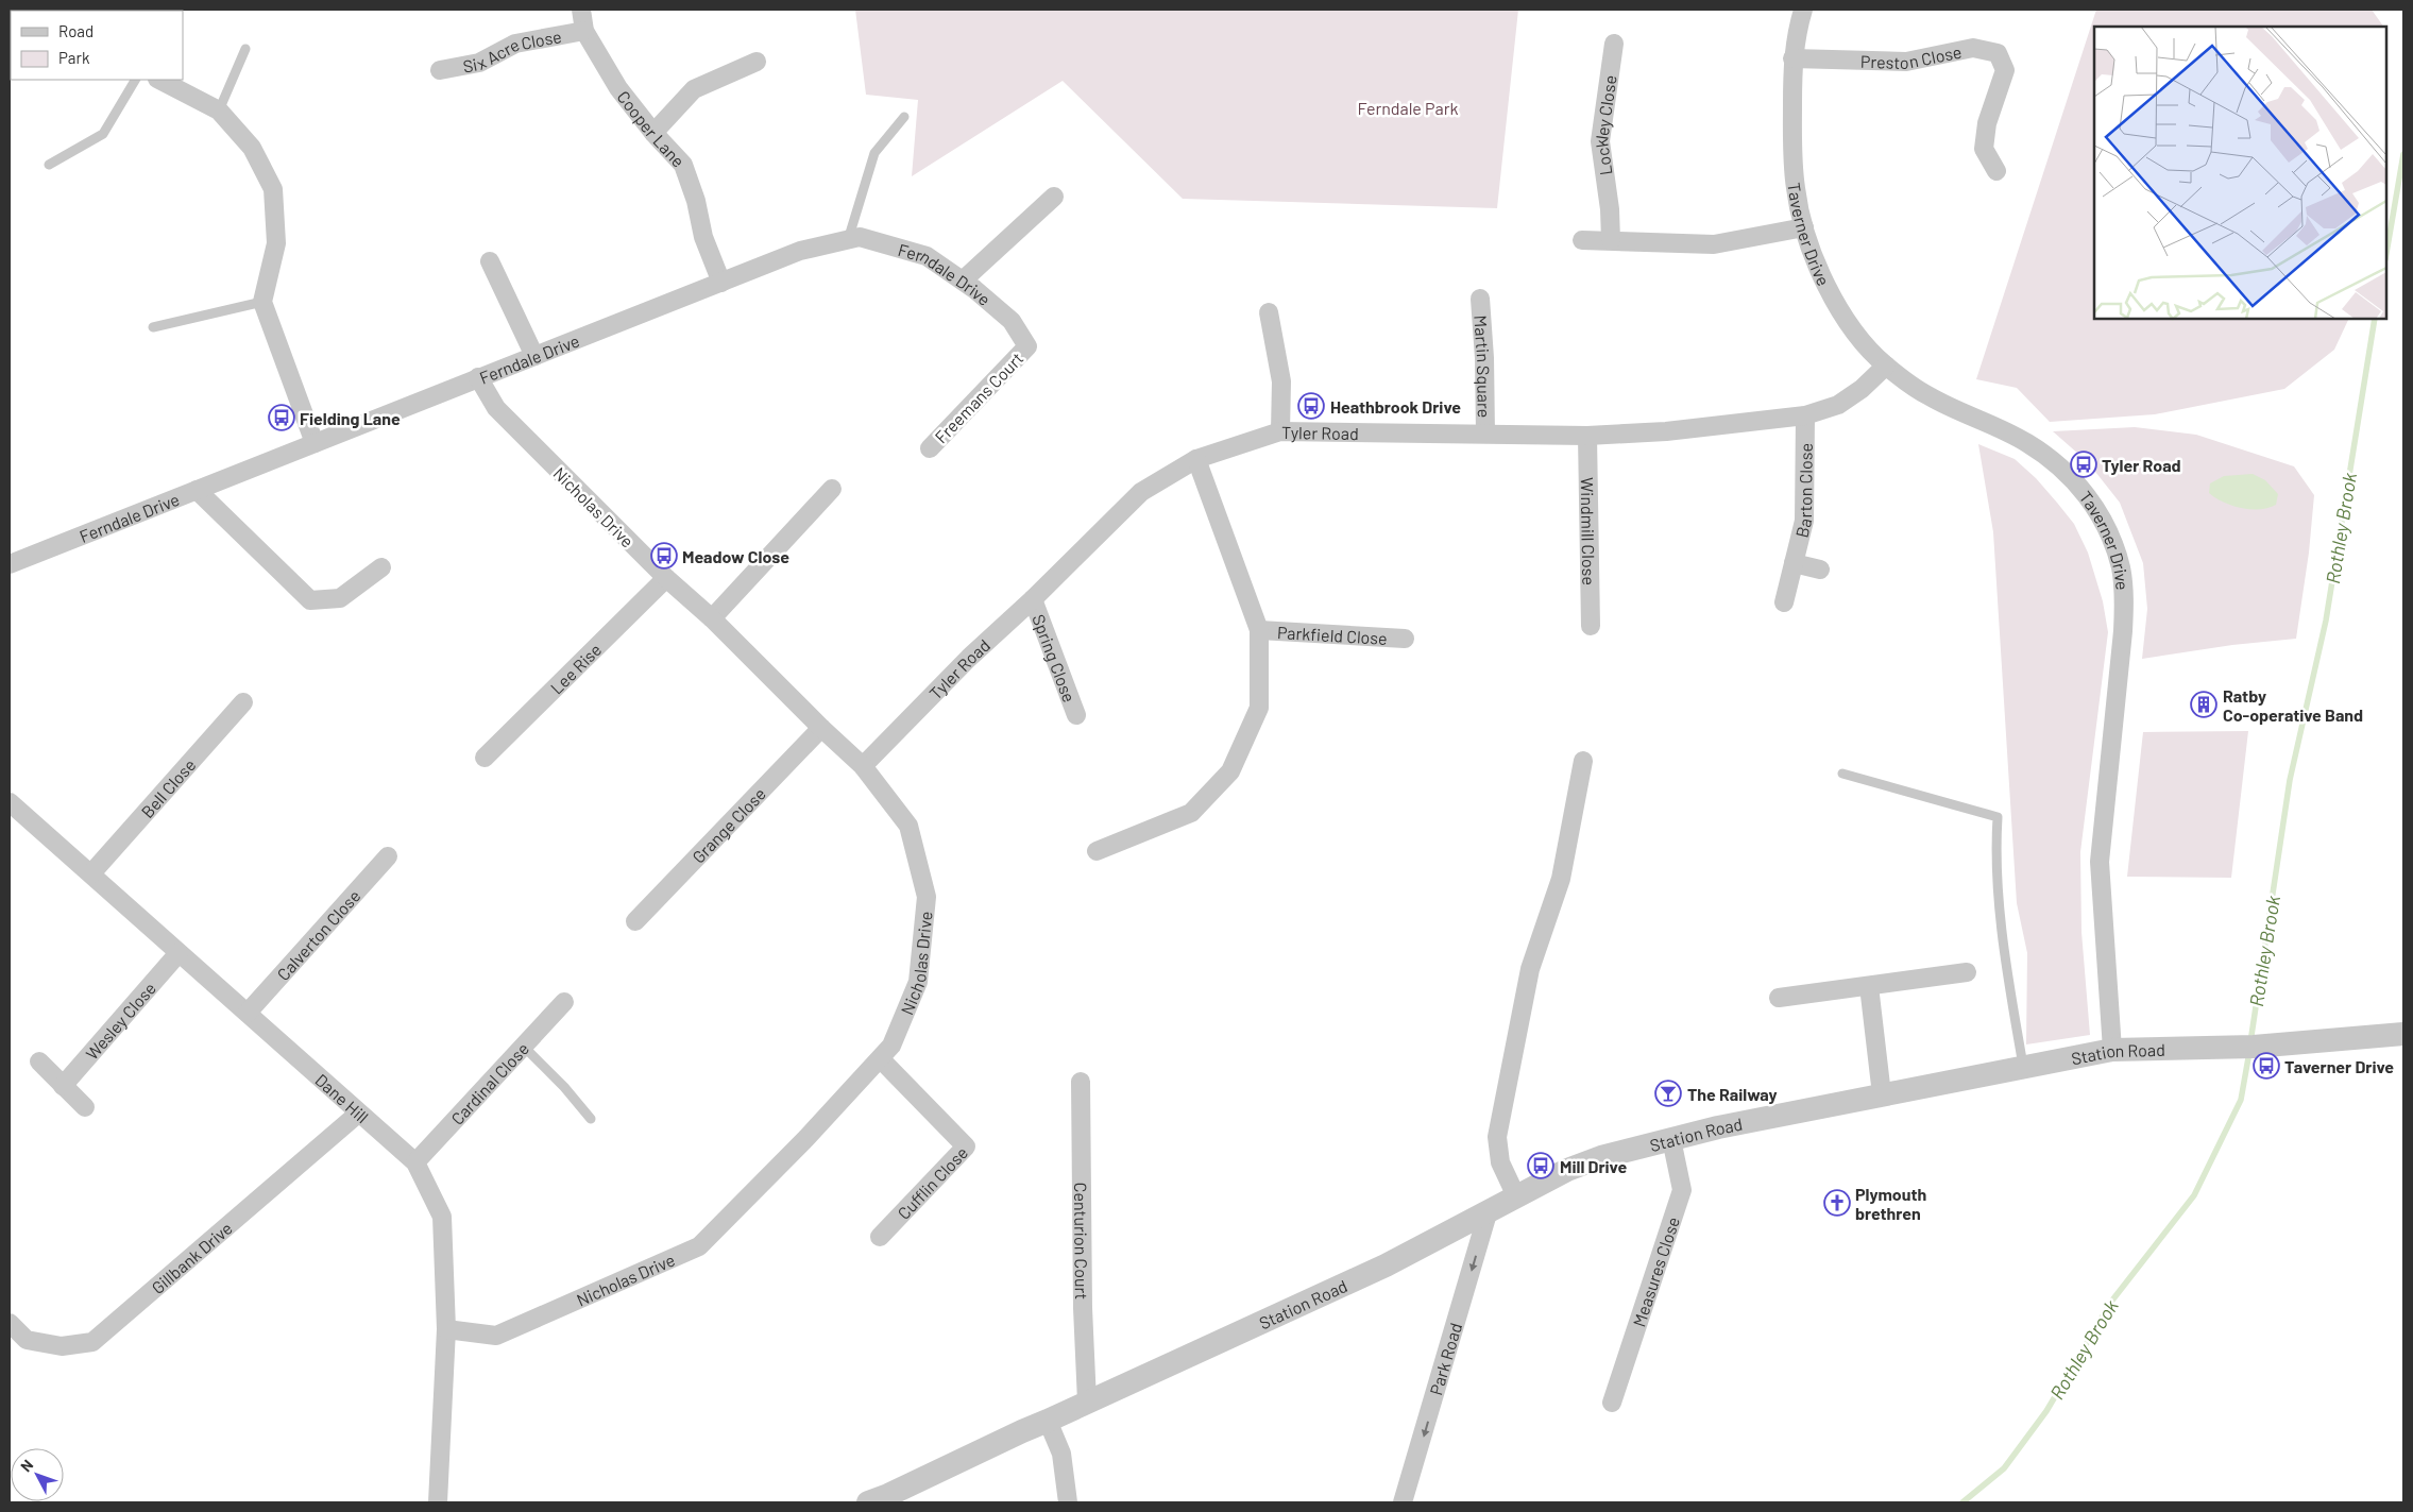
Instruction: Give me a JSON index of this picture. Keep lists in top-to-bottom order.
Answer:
{
  "streets": {
    "street": [
      "Six Acre Close",
      "Preston Close",
      "Lockley Close",
      "Cooper Lane",
      "Taverner Drive",
      "Ferndale Drive",
      "Martin Square",
      "Freemans Court",
      "Tyler Road",
      "Barton Close",
      "Nicholas Drive",
      "Windmill Close",
      "Parkfield Close",
      "Spring Close",
      "Lee Rise",
      "Bell Close",
      "Grange Close",
      "Calverton Close",
      "Wesley Close",
      "Station Road",
      "Cardinal Close",
      "Dane Hill",
      "Cufflin Close",
      "Centurion Court",
      "Gillbank Drive",
      "Measures Close",
      "Park Road"
    ]
  },
  "crossings": [
    ["Six Acre Close", "Cooper Lane"],
    ["Preston Close", "Taverner Drive"],
    ["Cooper Lane", "Ferndale Drive"],
    ["Taverner Drive", "Tyler Road"],
    ["Taverner Drive", "Station Road"],
    ["Ferndale Drive", "Freemans Court"],
    ["Ferndale Drive", "Nicholas Drive"],
    ["Martin Square", "Tyler Road"],
    ["Tyler Road", "Barton Close"],
    ["Tyler Road", "Nicholas Drive"],
    ["Tyler Road", "Windmill Close"],
    ["Tyler Road", "Spring Close"],
    ["Nicholas Drive", "Lee Rise"],
    ["Nicholas Drive", "Grange Close"],
    ["Nicholas Drive", "Dane Hill"],
    ["Nicholas Drive", "Cufflin Close"],
    ["Bell Close", "Dane Hill"],
    ["Calverton Close", "Dane Hill"],
    ["Wesley Close", "Dane Hill"],
    ["Station Road", "Centurion Court"],
    ["Station Road", "Measures Close"],
    ["Station Road", "Park Road"],
    ["Cardinal Close", "Dane Hill"],
    ["Dane Hill", "Gillbank Drive"]
  ],
  "one_way": ["Park Road"],
  "water": ["Rothley Brook"],
  "parks": ["Ferndale Park"],
  "places": {
    "bus stop": [
      "Heathbrook Drive",
      "Fielding Lane",
      "Tyler Road",
      "Meadow Close",
      "Taverner Drive",
      "Mill Drive"
    ],
    "building": ["Ratby Co-operative Band"],
    "bar": ["The Railway"],
    "church": ["Plymouth brethren"]
  },
  "legend": ["Road", "Park"],
  "north": "top left"
}
